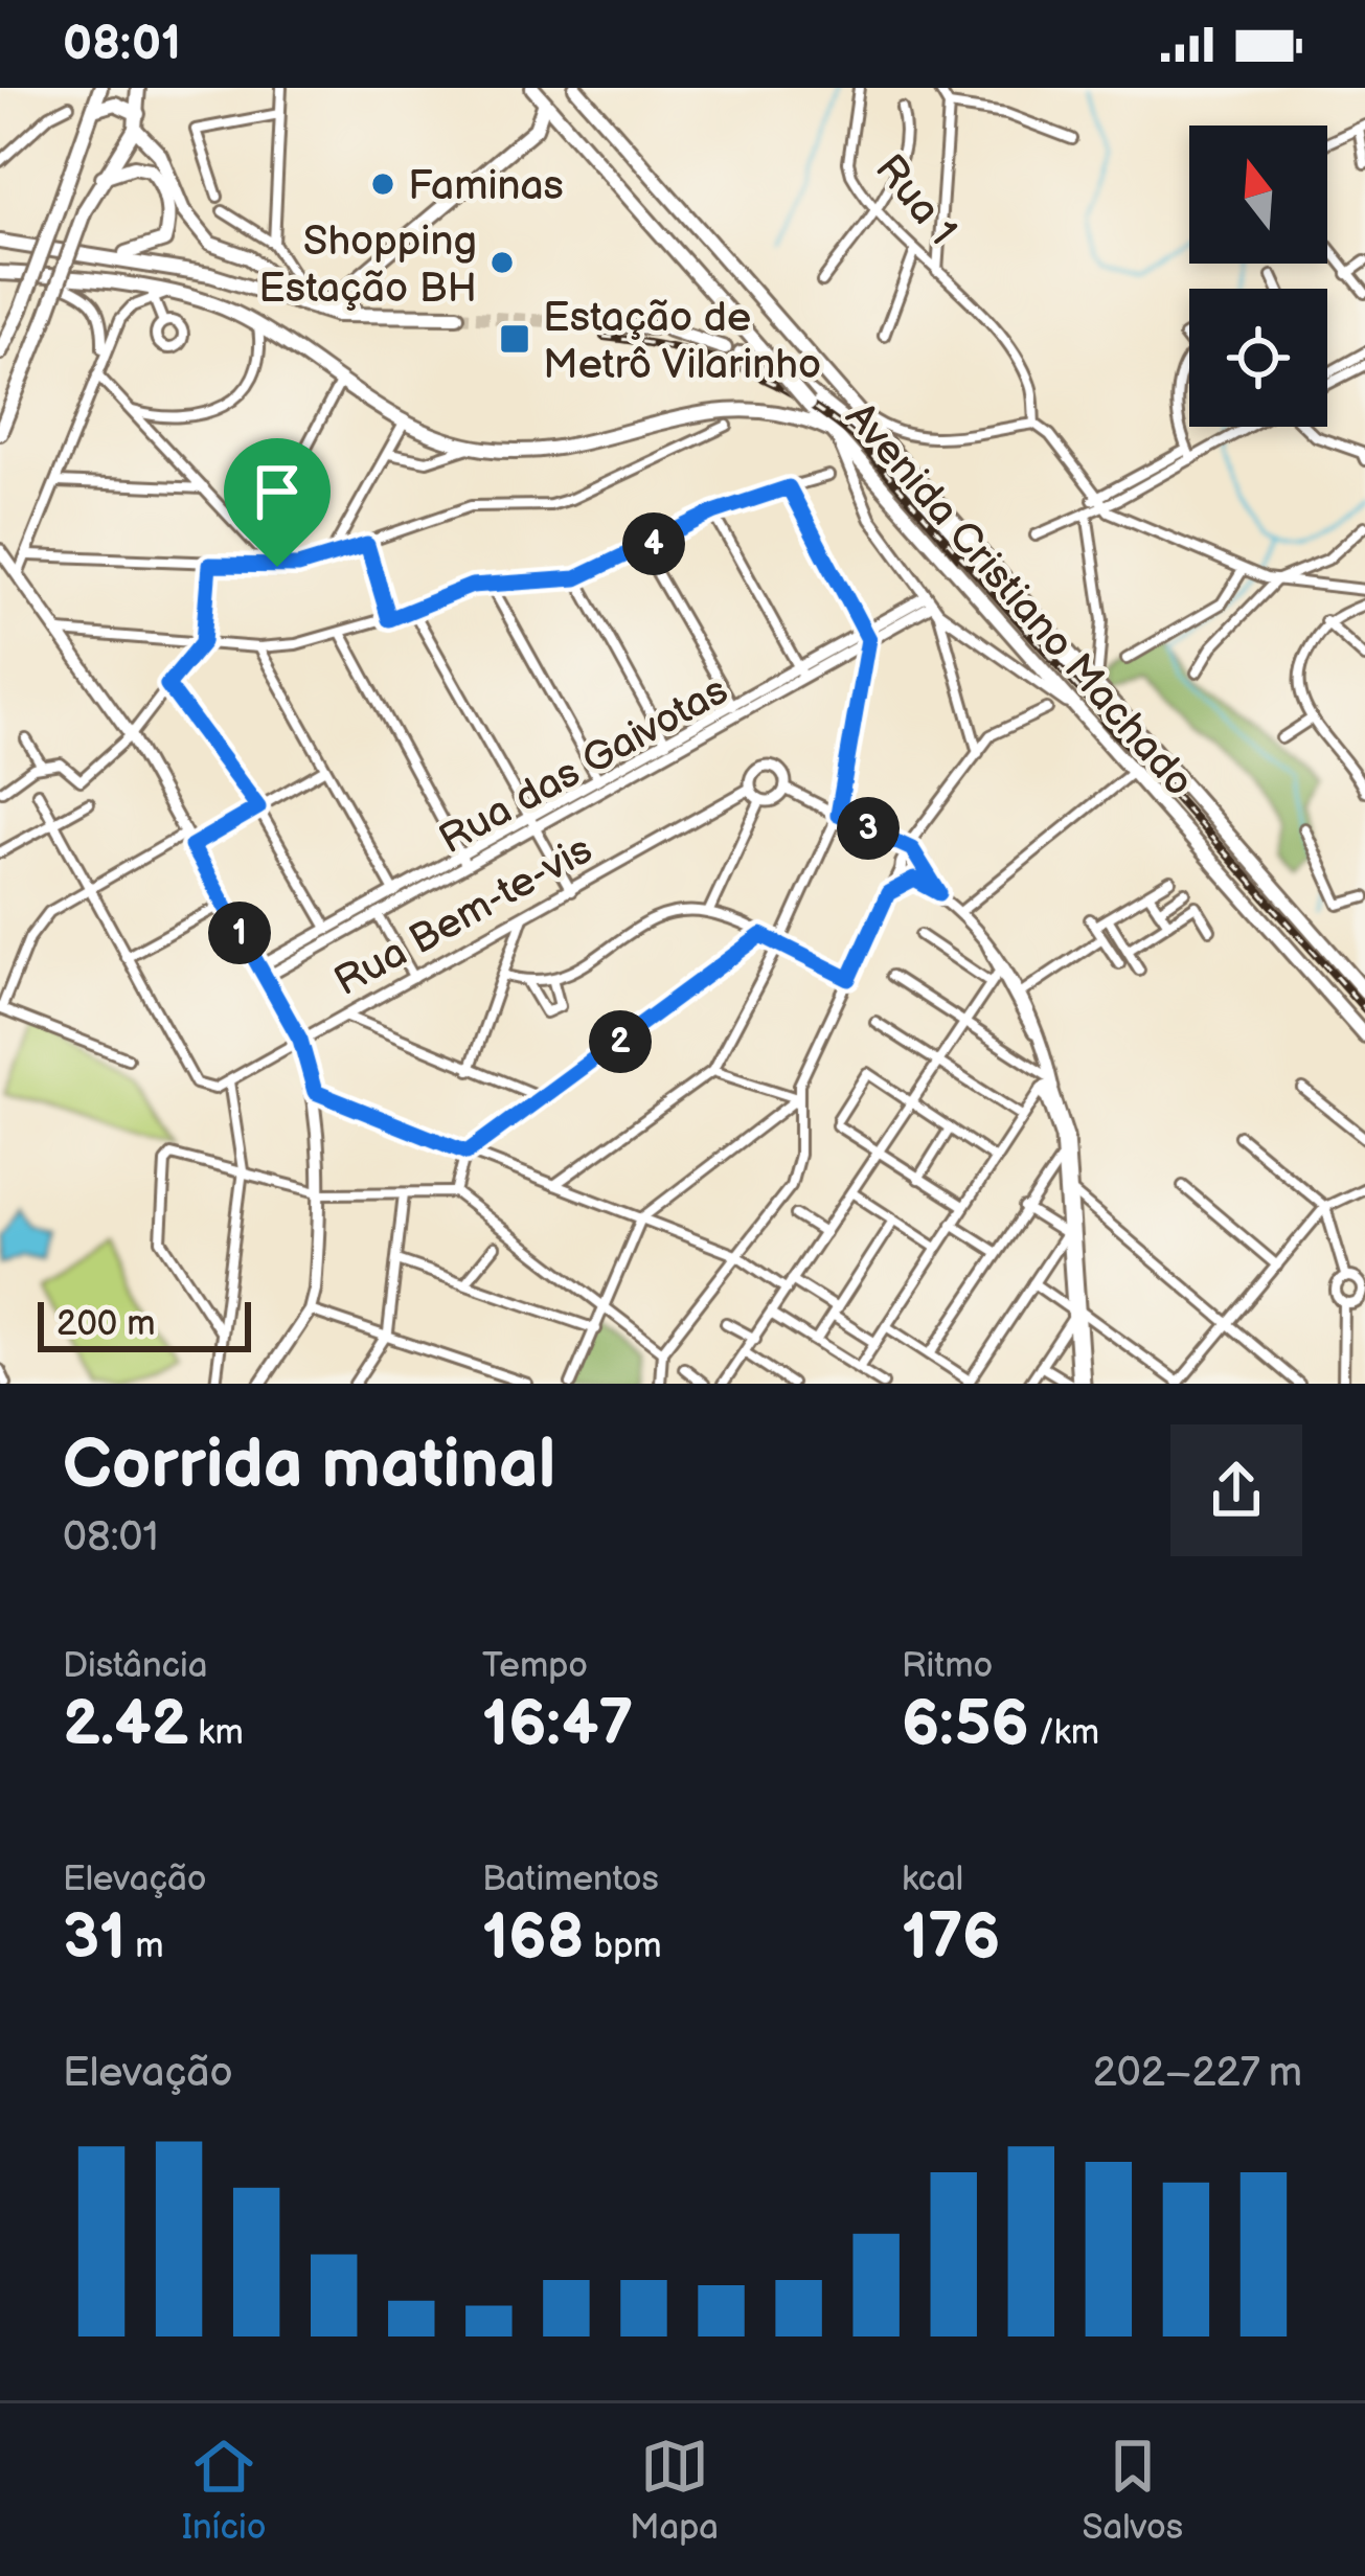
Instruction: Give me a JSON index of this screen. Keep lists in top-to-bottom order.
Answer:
{
  "streets": {
    "highway": ["Avenida Cristiano Machado"],
    "street": ["Rua 1", "Rua das Gaivotas", "Rua Bem-te-vis"]
  },
  "places": {
    "other": ["Faminas", "Shopping Estação BH"],
    "transit": ["Estação de Metrô Vilarinho"]
  },
  "scale_bar": "200 m",
  "north": "top",
  "page": {
    "status": "08:01",
    "pins": [
      "4",
      "3",
      "1",
      "2"
    ],
    "scale": "200 m",
    "heading": ["Corrida matinal", "08:01"],
    "stats": [
      ["Distância", "2.42 km"],
      ["Tempo", "16:47"],
      ["Ritmo", "6:56 /km"],
      ["Elevação", "31 m"],
      ["Batimentos", "168 bpm"],
      ["kcal", "176"]
    ],
    "chart": ["Elevação", "202–227 m"],
    "tabs": ["Início", "Mapa", "Salvos"]
  }
}
